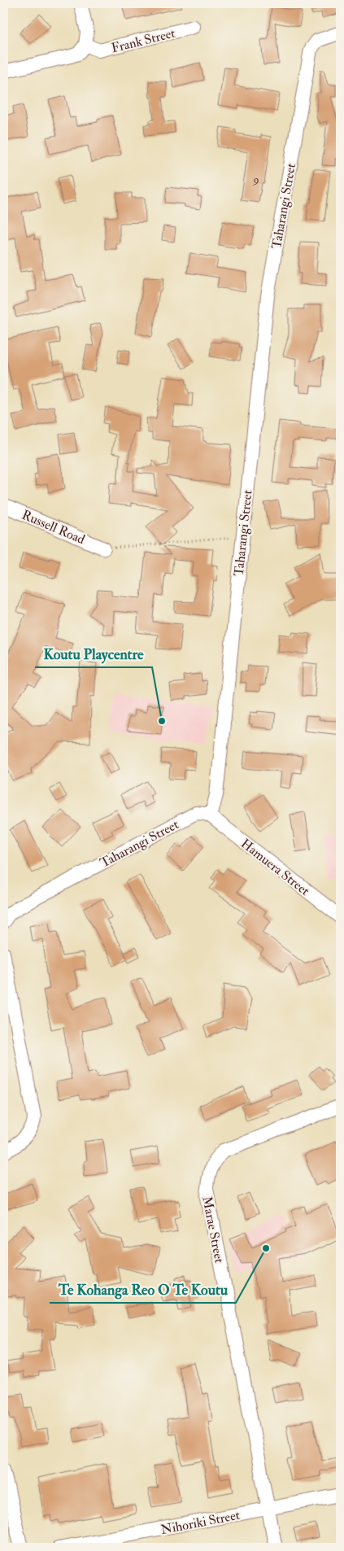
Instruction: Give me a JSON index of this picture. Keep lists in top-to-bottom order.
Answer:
{
  "streets": {
    "street": [
      "Frank Street",
      "Taharangi Street",
      "Russell Road",
      "Hamuera Street",
      "Marae Street",
      "Nihoriki Street"
    ]
  },
  "crossings": [
    ["Taharangi Street", "Hamuera Street"],
    ["Marae Street", "Nihoriki Street"]
  ],
  "places": ["Koutu Playcentre", "Te Kohanga Reo O Te Koutu"],
  "house_numbers": ["9"]
}
